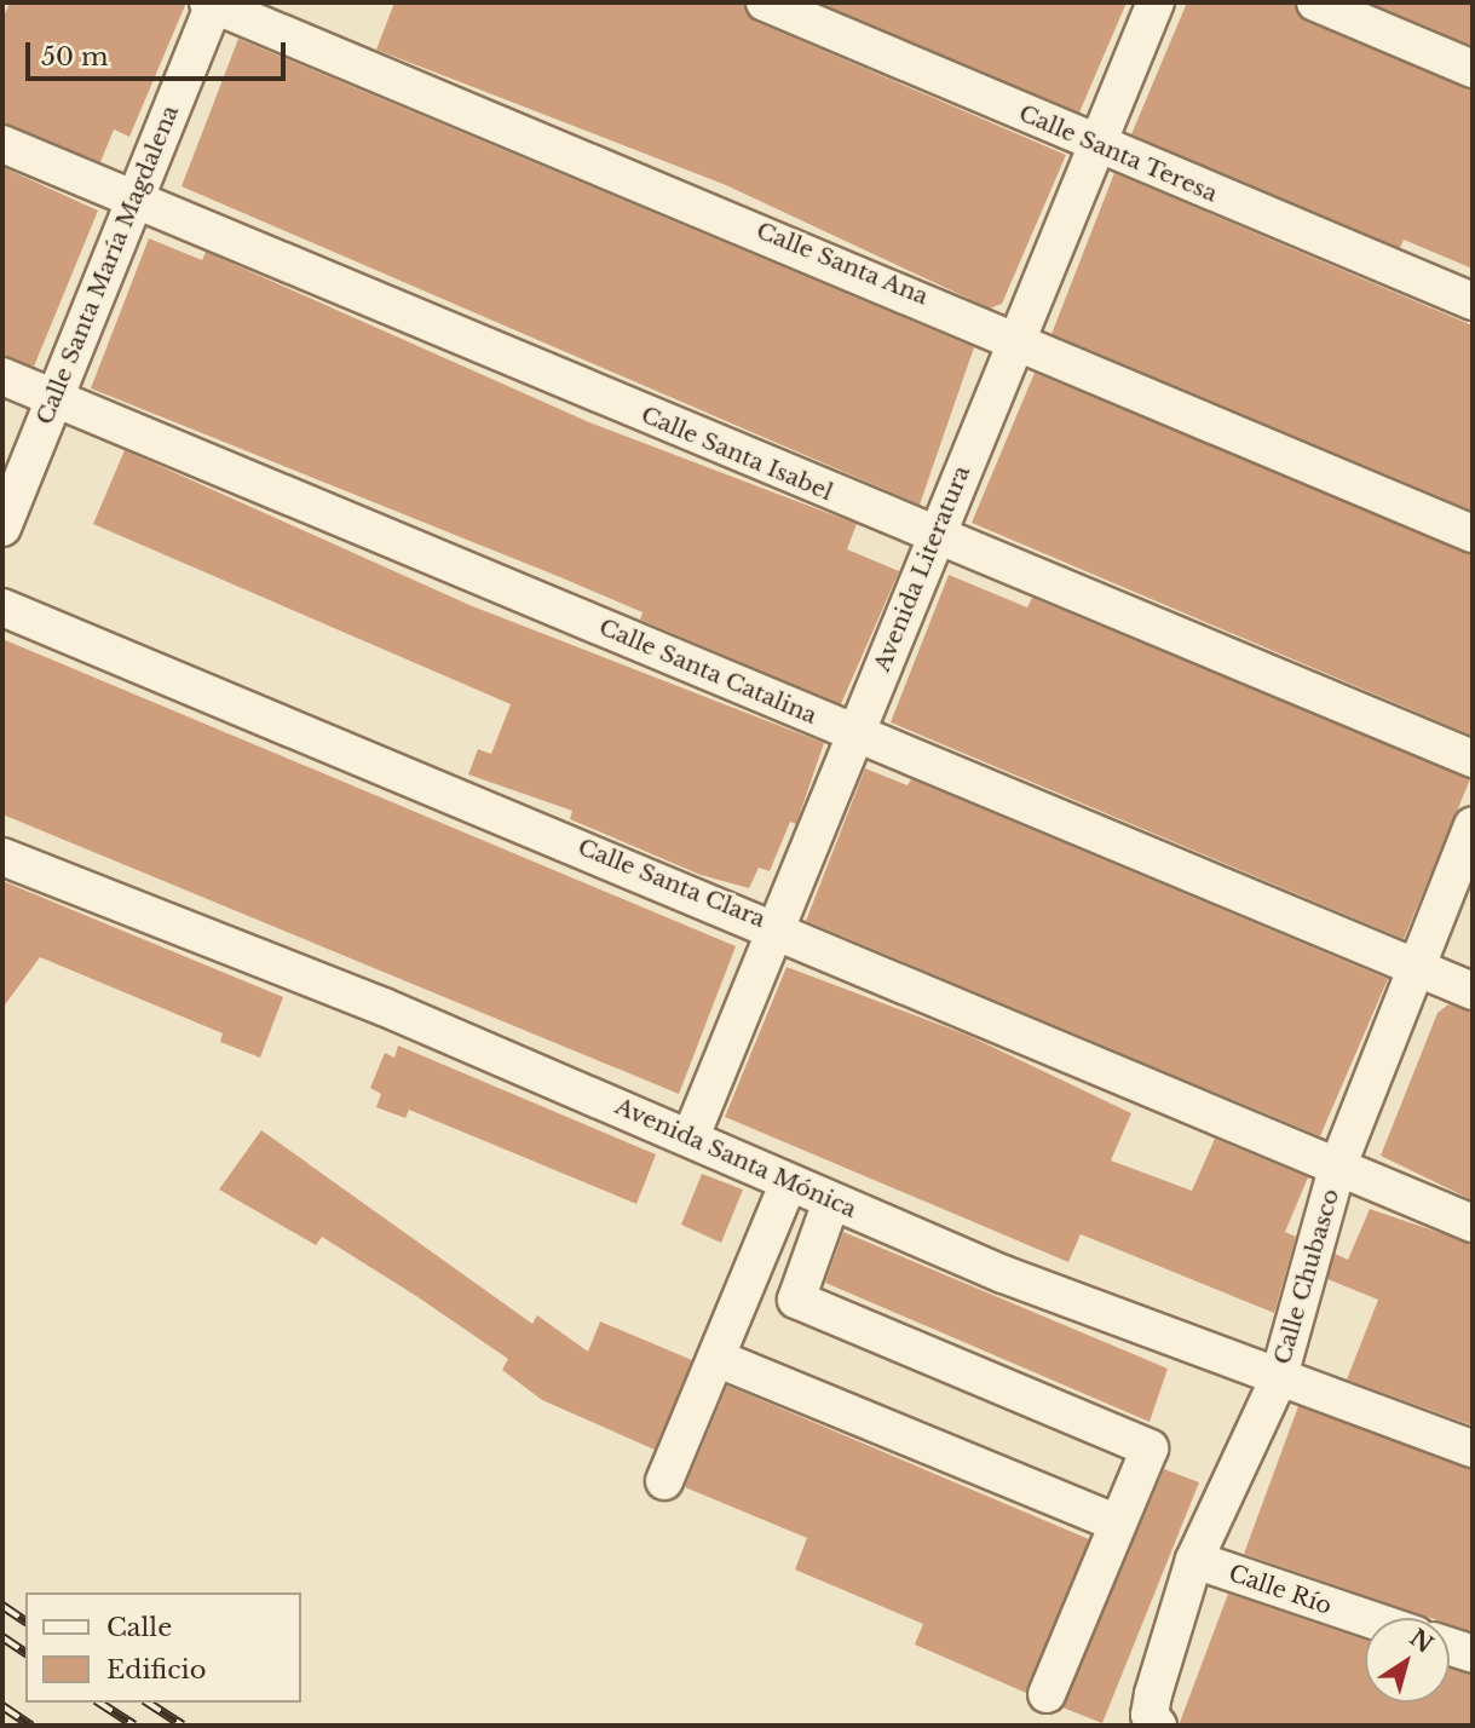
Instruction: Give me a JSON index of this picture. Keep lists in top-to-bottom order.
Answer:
{
  "streets": {
    "street": [
      "Calle Santa Teresa",
      "Calle Santa Ana",
      "Calle Santa María Magdalena",
      "Calle Santa Isabel",
      "Avenida Literatura",
      "Calle Santa Catalina",
      "Calle Santa Clara",
      "Avenida Santa Mónica",
      "Calle Chubasco",
      "Calle Río"
    ]
  },
  "crossings": [
    ["Calle Santa Teresa", "Avenida Literatura"],
    ["Calle Santa Ana", "Calle Santa María Magdalena"],
    ["Calle Santa Ana", "Avenida Literatura"],
    ["Calle Santa María Magdalena", "Calle Santa Isabel"],
    ["Calle Santa María Magdalena", "Calle Santa Catalina"],
    ["Calle Santa Isabel", "Avenida Literatura"],
    ["Avenida Literatura", "Calle Santa Catalina"],
    ["Avenida Literatura", "Calle Santa Clara"],
    ["Avenida Literatura", "Avenida Santa Mónica"],
    ["Calle Santa Catalina", "Calle Chubasco"],
    ["Calle Santa Clara", "Calle Chubasco"],
    ["Avenida Santa Mónica", "Calle Chubasco"],
    ["Calle Chubasco", "Calle Río"]
  ],
  "legend": ["Calle", "Edificio"],
  "scale_bar": "50 m",
  "north": "top right"
}
